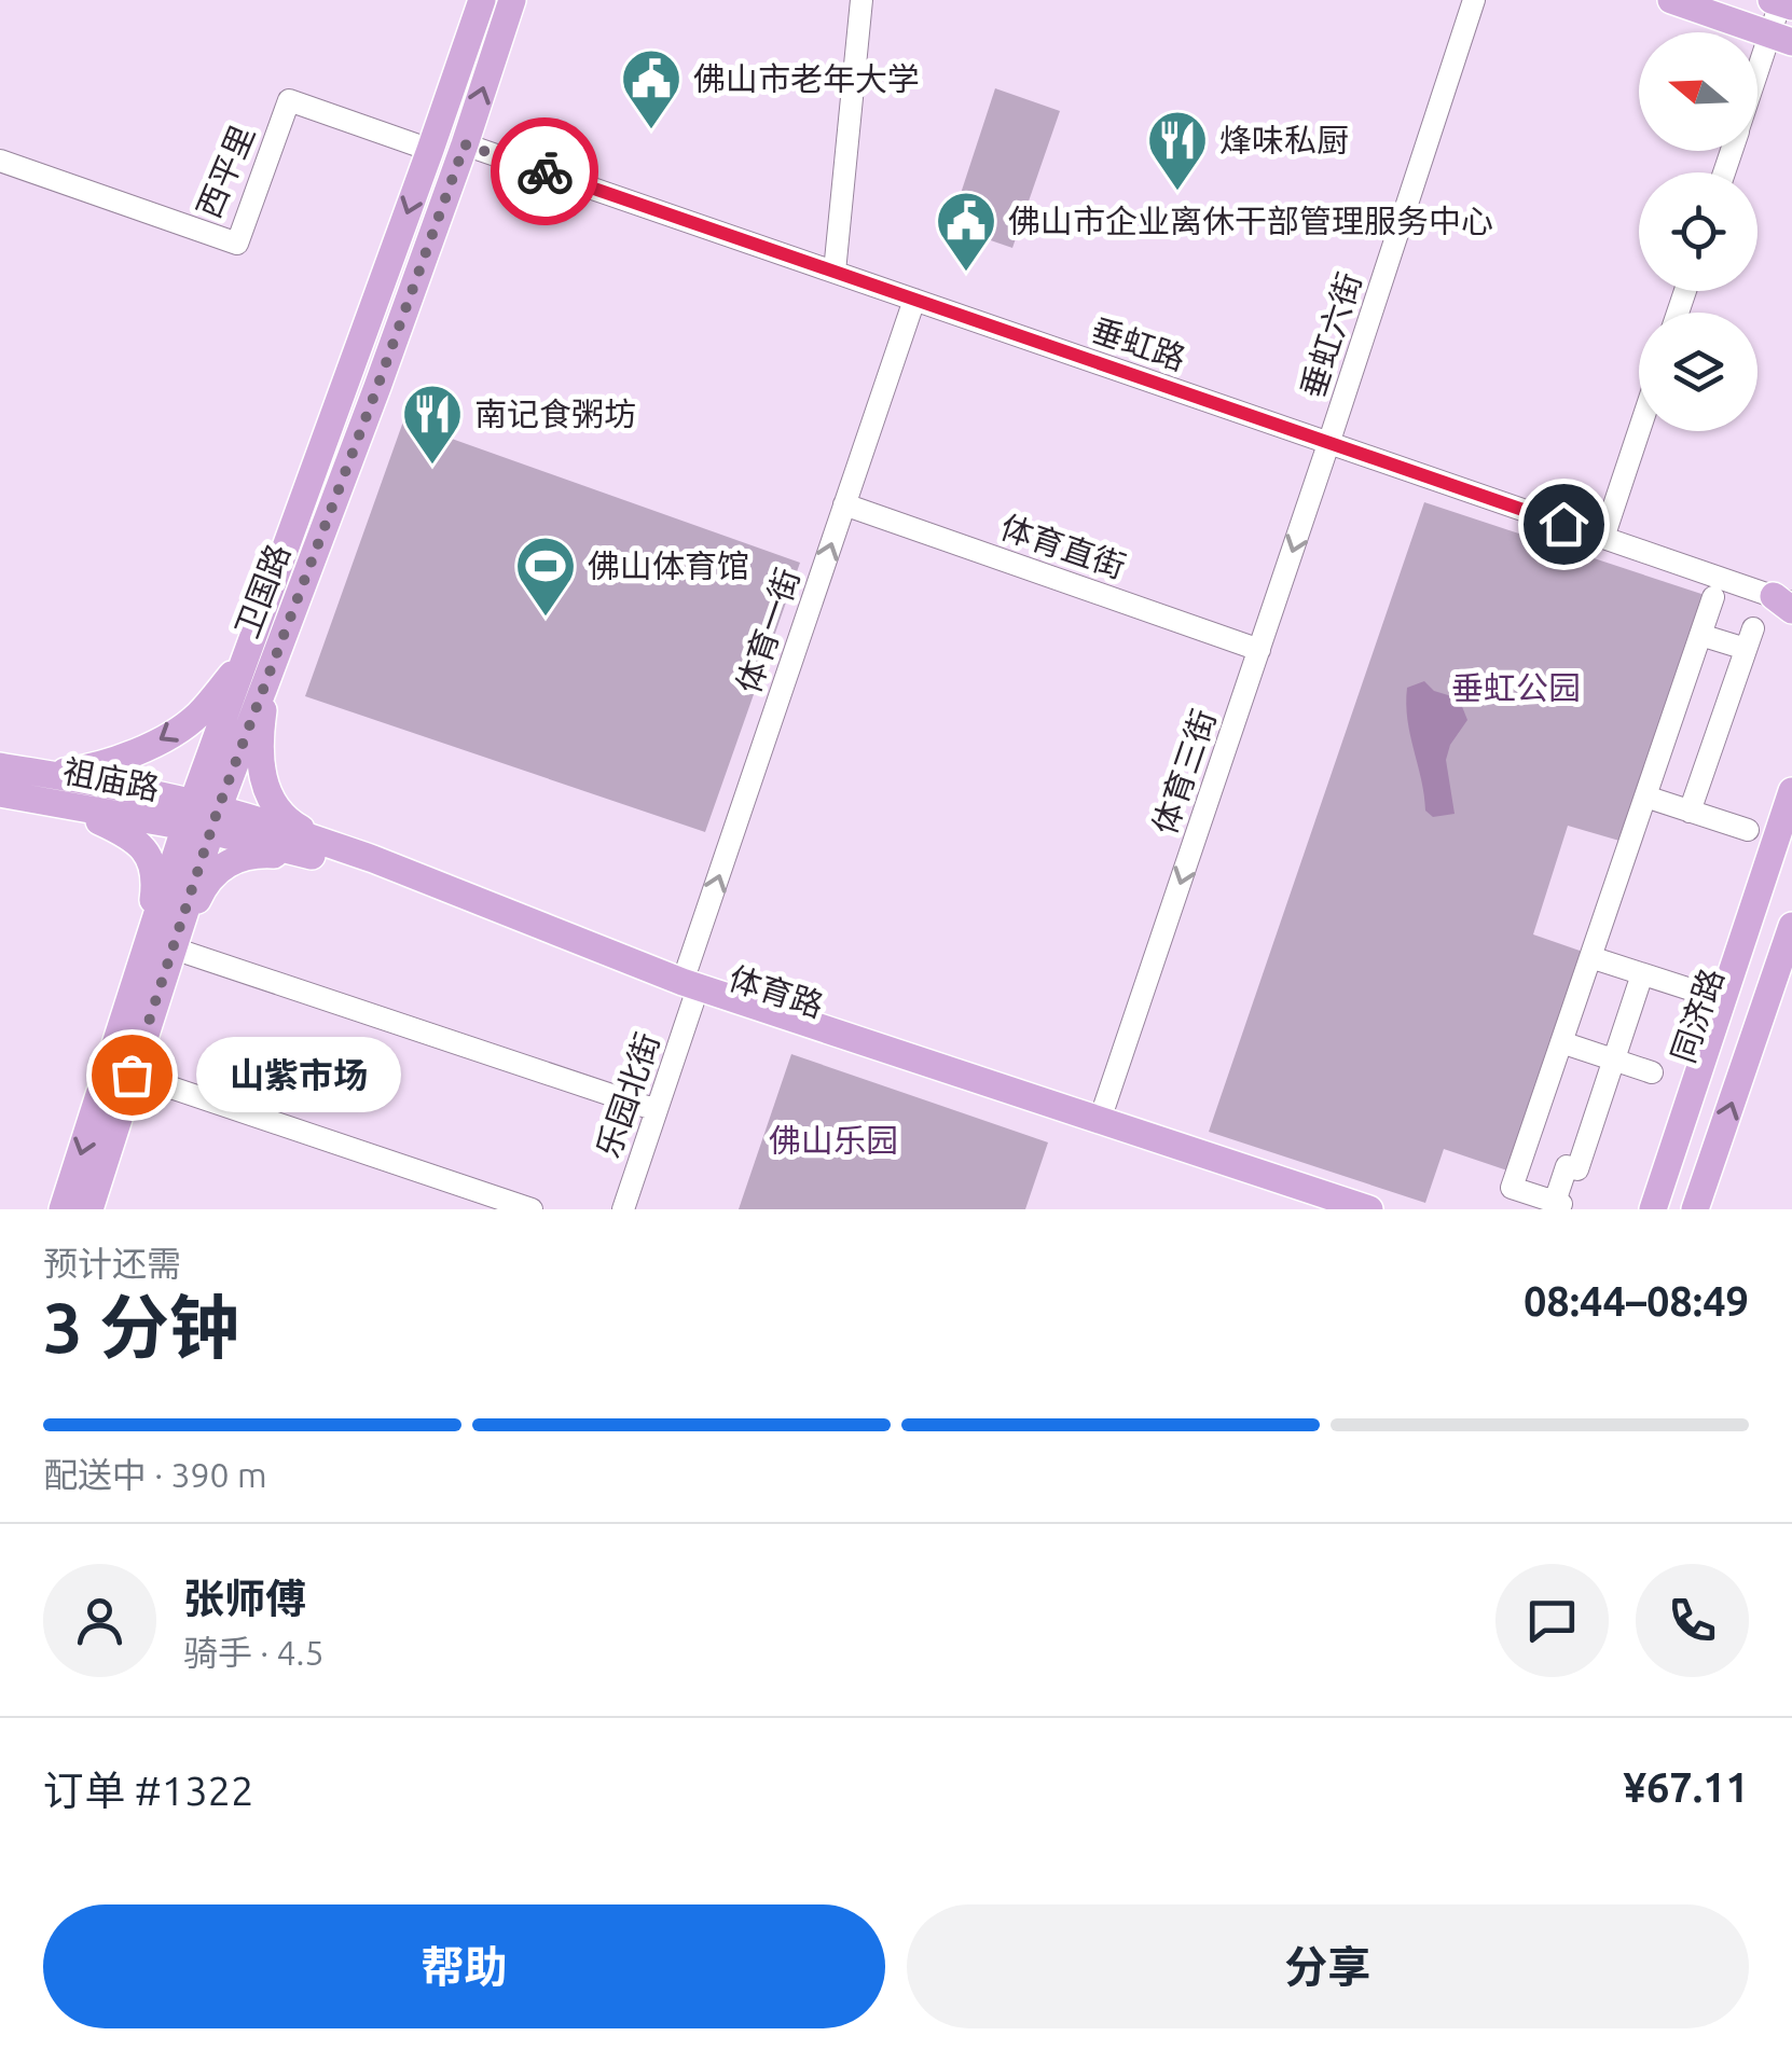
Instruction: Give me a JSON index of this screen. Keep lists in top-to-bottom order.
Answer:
{
  "streets": {
    "main road": [
      "卫国路",
      "祖庙路",
      "体育路",
      "同济路"
    ],
    "street": [
      "西平里",
      "垂虹六街",
      "垂虹路",
      "体育直街",
      "体育一街",
      "体育三街",
      "乐园北街"
    ]
  },
  "crossings": [
    ["垂虹六街", "垂虹路"],
    ["垂虹六街", "体育三街"],
    ["垂虹路", "卫国路"],
    ["垂虹路", "体育一街"],
    ["垂虹路", "体育三街"],
    ["体育直街", "体育一街"],
    ["体育直街", "体育三街"],
    ["体育一街", "体育路"],
    ["体育一街", "乐园北街"],
    ["体育三街", "体育路"],
    ["祖庙路", "体育路"],
    ["体育路", "乐园北街"]
  ],
  "one_way": ["体育一街", "体育三街"],
  "parks": ["垂虹公园", "佛山乐园"],
  "places": {
    "public building": ["佛山市老年大学", "佛山市企业离休干部管理服务中心"],
    "restaurant": ["烽味私厨", "南记食粥坊"],
    "sports": ["佛山体育馆"],
    "other": ["山紫市场"]
  },
  "north": "left",
  "page": {
    "bubble": "山紫市场",
    "heading": ["3 分钟", "预计还需", "08:44–08:49"],
    "panel": [
      "张师傅",
      "骑手 · 4.5",
      "订单 #1322",
      "¥67.11"
    ],
    "bar": "配送中 · 390 m",
    "buttons": ["帮助", "分享"]
  }
}
